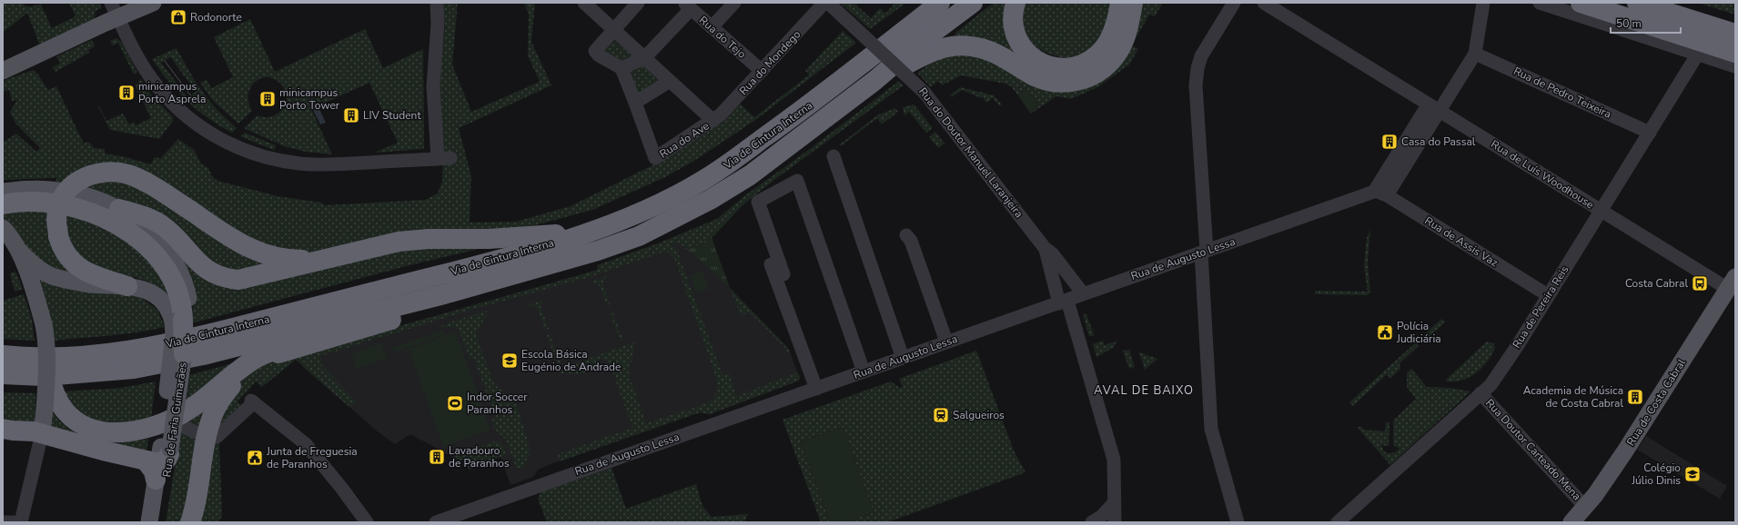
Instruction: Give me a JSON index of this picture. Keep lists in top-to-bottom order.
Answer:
{
  "streets": {
    "highway": ["Via de Cintura Interna"],
    "main road": ["Rua de Costa Cabral", "Rua de Faria Guimarães"],
    "street": [
      "Rua do Tejo",
      "Rua do Mondego",
      "Rua de Pedro Teixeira",
      "Rua do Ave",
      "Rua do Doutor Manuel Laranjeira",
      "Rua de Luís Woodhouse",
      "Rua de Assis Vaz",
      "Rua de Augusto Lessa",
      "Rua de Pereira Reis",
      "Rua Doutor Carteado Mena"
    ]
  },
  "crossings": [
    ["Rua do Tejo", "Rua do Mondego"],
    ["Rua do Mondego", "Rua do Ave"],
    ["Rua de Pedro Teixeira", "Rua de Pereira Reis"],
    ["Rua do Doutor Manuel Laranjeira", "Rua de Augusto Lessa"],
    ["Rua de Luís Woodhouse", "Rua de Pereira Reis"],
    ["Rua de Luís Woodhouse", "Rua de Costa Cabral"],
    ["Rua de Assis Vaz", "Rua de Augusto Lessa"],
    ["Rua de Assis Vaz", "Rua de Pereira Reis"],
    ["Rua de Pereira Reis", "Rua Doutor Carteado Mena"],
    ["Rua de Costa Cabral", "Rua Doutor Carteado Mena"]
  ],
  "districts": ["AVAL DE BAIXO"],
  "places": {
    "shop": ["Rodonorte"],
    "building": [
      "minicampus Porto Asprela",
      "minicampus Porto Tower",
      "LIV Student",
      "Casa do Passal",
      "Academia de Música de Costa Cabral",
      "Lavadouro de Paranhos"
    ],
    "bus stop": ["Costa Cabral"],
    "public building": ["Polícia Judiciária", "Junta de Freguesia de Paranhos"],
    "school or university": ["Escola Básica Eugénio de Andrade", "Colégio Júlio Dinis"],
    "sports": ["Indor Soccer Paranhos"],
    "station": ["Salgueiros"]
  },
  "scale_bar": "50 m"
}
